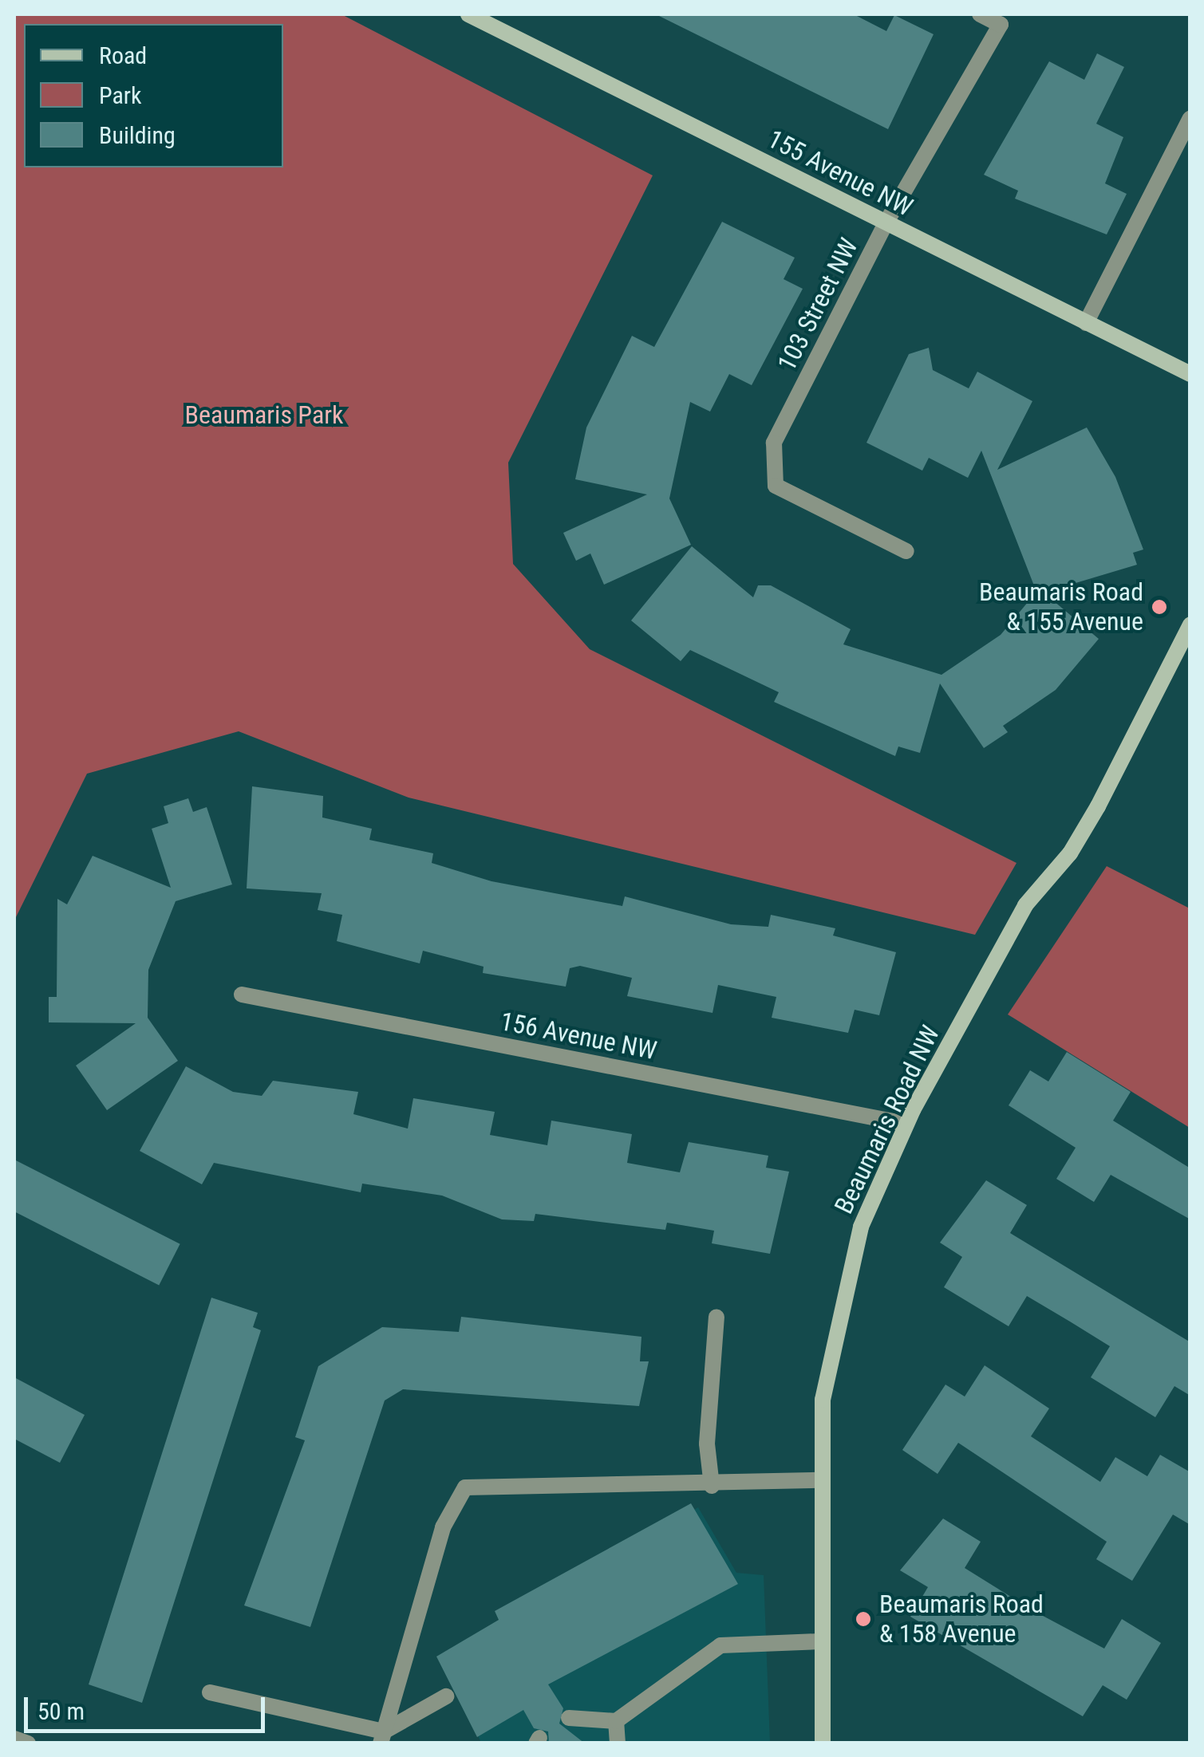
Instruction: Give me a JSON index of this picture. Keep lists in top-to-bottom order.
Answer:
{
  "streets": {
    "street": [
      "155 Avenue NW",
      "103 Street NW",
      "156 Avenue NW",
      "Beaumaris Road NW"
    ]
  },
  "crossings": [
    ["155 Avenue NW", "103 Street NW"],
    ["156 Avenue NW", "Beaumaris Road NW"]
  ],
  "parks": ["Beaumaris Park"],
  "places": ["Beaumaris Road & 155 Avenue", "Beaumaris Road & 158 Avenue"],
  "legend": ["Road", "Park", "Building"],
  "scale_bar": "50 m"
}
